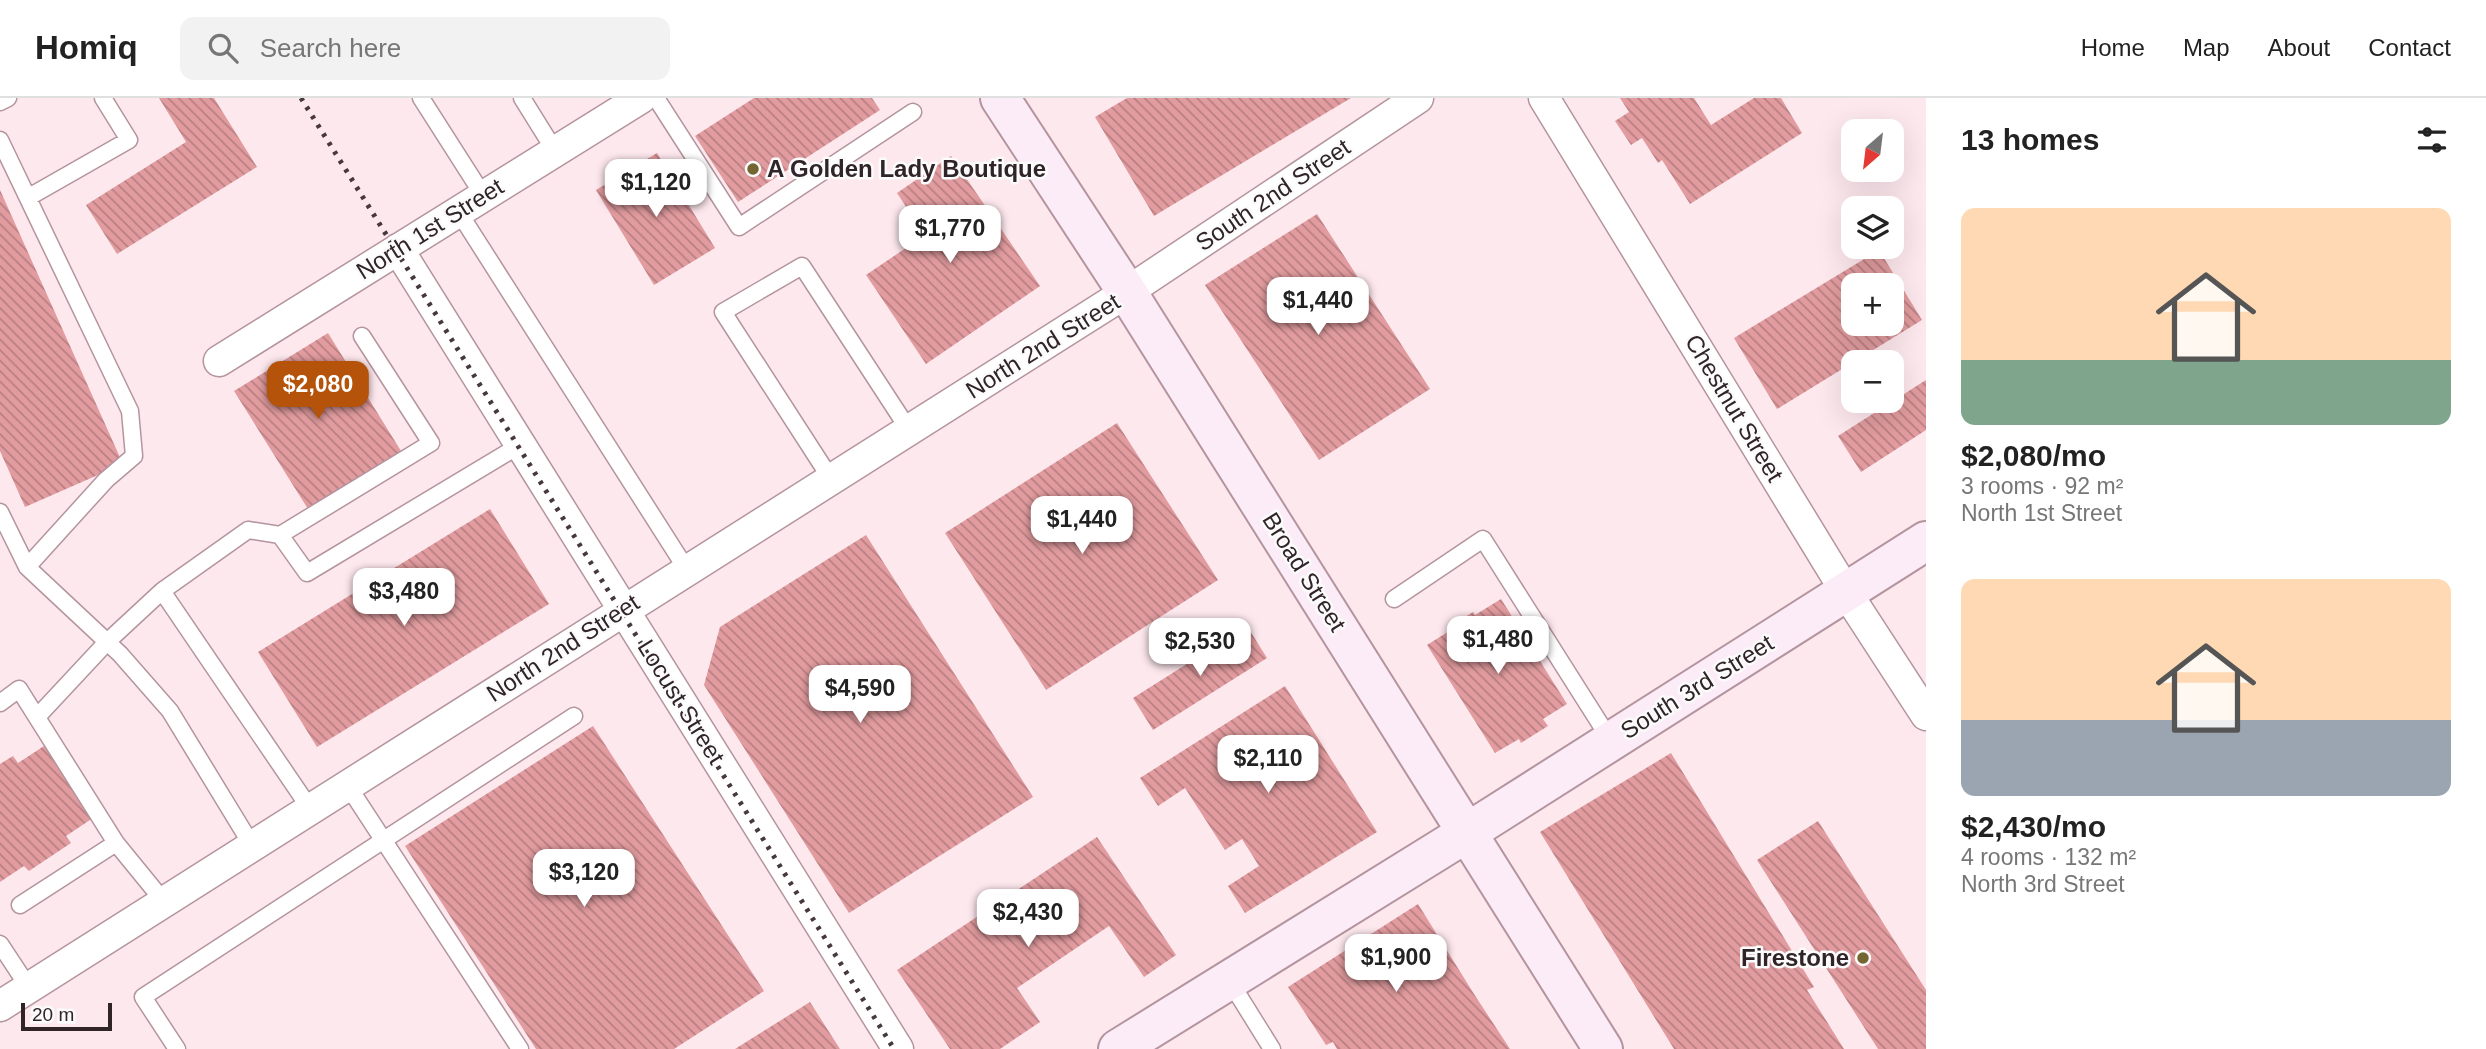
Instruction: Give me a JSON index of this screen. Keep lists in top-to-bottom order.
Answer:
{
  "streets": {
    "main road": ["Broad Street", "South 3rd Street"],
    "street": [
      "South 2nd Street",
      "North 1st Street",
      "North 2nd Street",
      "Chestnut Street",
      "Locust Street"
    ]
  },
  "crossings": [
    ["South 2nd Street", "North 2nd Street"],
    ["South 2nd Street", "Broad Street"],
    ["North 1st Street", "Locust Street"],
    ["North 2nd Street", "Broad Street"],
    ["North 2nd Street", "Locust Street"],
    ["Chestnut Street", "South 3rd Street"],
    ["Broad Street", "South 3rd Street"]
  ],
  "places": ["A Golden Lady Boutique", "Firestone"],
  "scale_bar": "20 m",
  "north": "bottom left",
  "page": {
    "header": "Homiq",
    "search": "Search here",
    "nav": [
      "Home",
      "Map",
      "About",
      "Contact"
    ],
    "heading": "13 homes",
    "map_buttons": ["+", "−"],
    "price": [
      "$1,120",
      "$1,770",
      "$1,440",
      "$2,080",
      "$1,440",
      "$3,480",
      "$1,480",
      "$2,530",
      "$4,590",
      "$2,110",
      "$3,120",
      "$2,430",
      "$1,900"
    ],
    "list": [
      {
        "name": "$2,080/mo",
        "note": "3 rooms · 92 m² · North 1st Street"
      },
      {
        "name": "$2,430/mo",
        "note": "4 rooms · 132 m² · North 3rd Street"
      }
    ],
    "scale": "20 m"
  }
}
